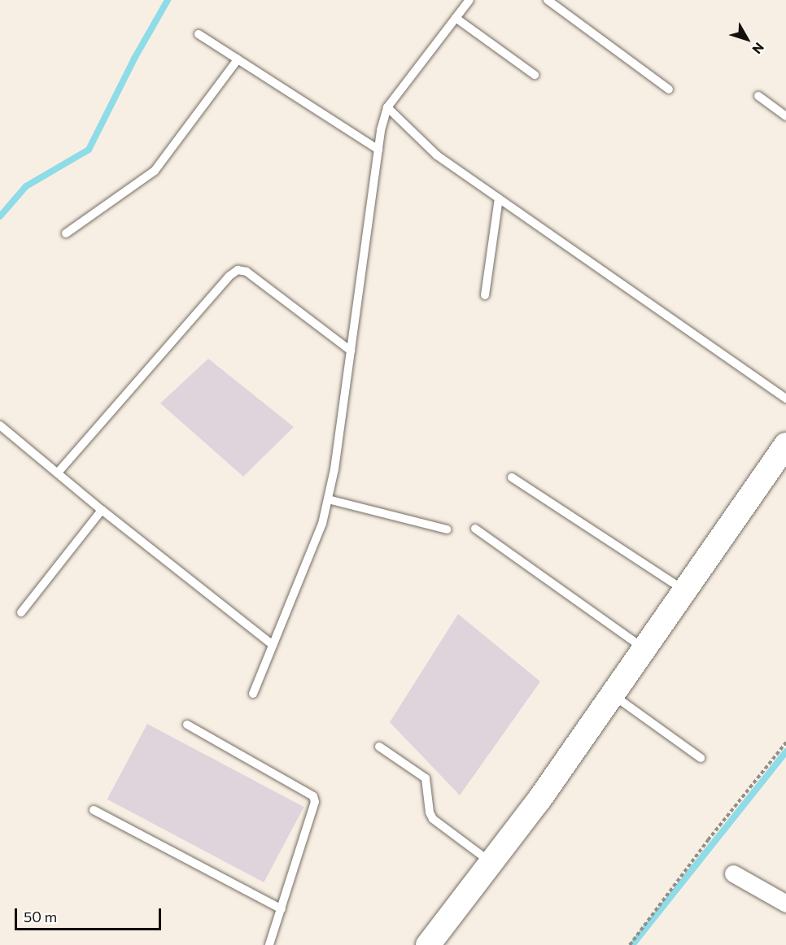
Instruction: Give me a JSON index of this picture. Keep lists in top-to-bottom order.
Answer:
{
  "scale_bar": "50 m",
  "north": "bottom right"
}
